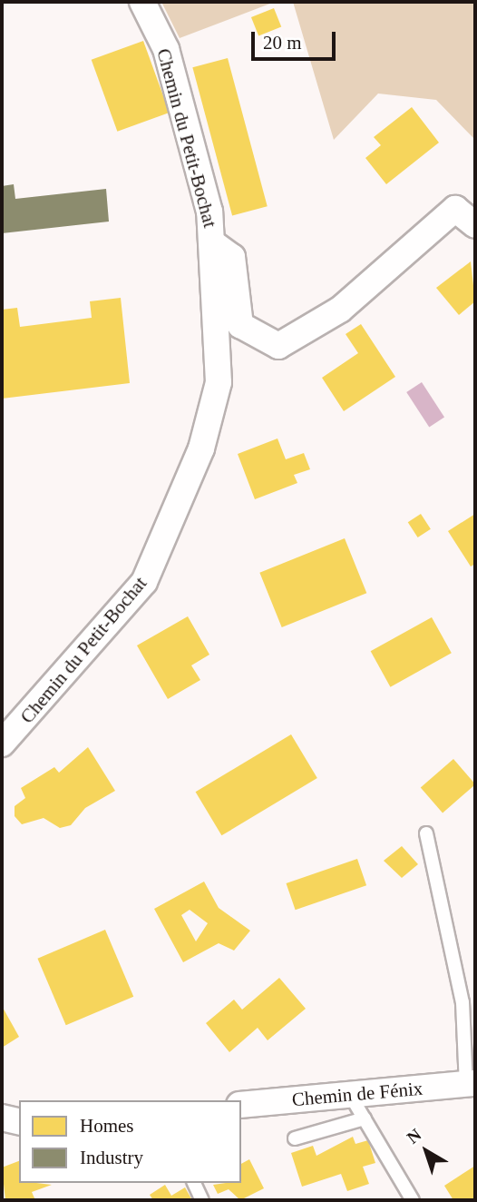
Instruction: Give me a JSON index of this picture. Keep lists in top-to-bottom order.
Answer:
{
  "streets": {
    "street": ["Chemin du Petit-Bochat", "Chemin de Fénix"]
  },
  "legend": ["Homes", "Industry"],
  "scale_bar": "20 m",
  "north": "top left"
}
